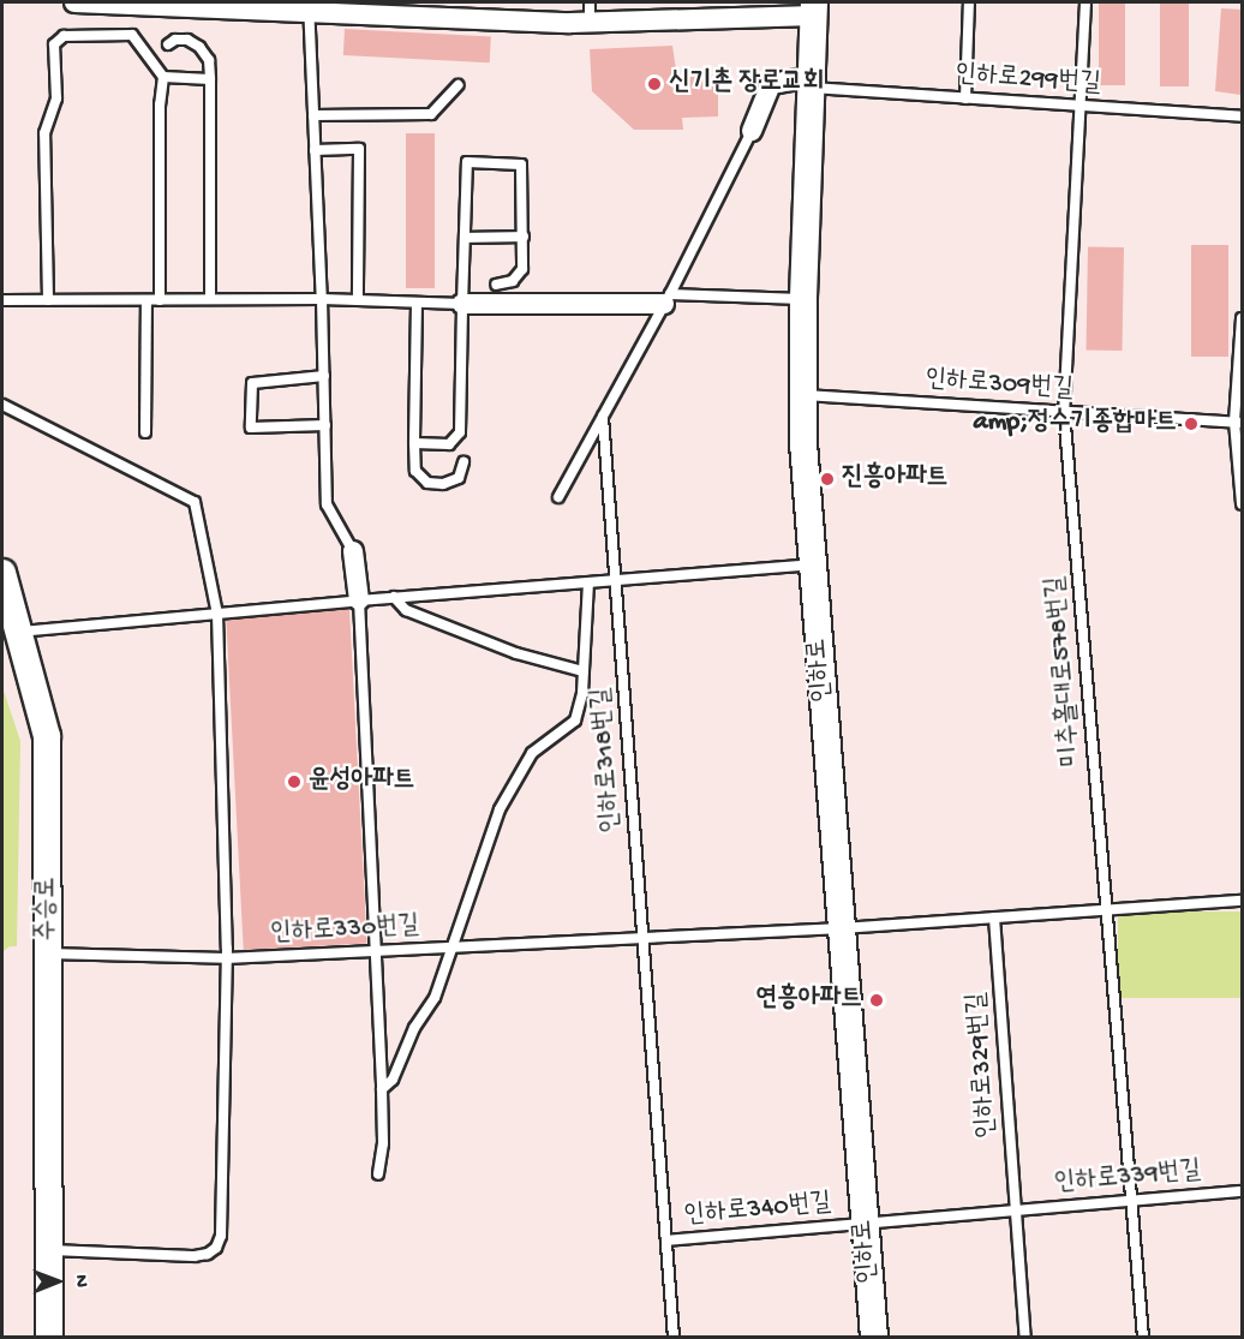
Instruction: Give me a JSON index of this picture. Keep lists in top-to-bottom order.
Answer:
{
  "streets": {
    "main road": ["인하로", "주승로"],
    "lane": [
      "인하로299번길",
      "인하로309번길",
      "미추홀대로578번길",
      "인하로318번길",
      "인하로330번길",
      "인하로329번길",
      "인하로339번길",
      "인하로340번길"
    ]
  },
  "crossings": [
    ["인하로299번길", "인하로"],
    ["인하로299번길", "미추홀대로578번길"],
    ["인하로309번길", "인하로"],
    ["인하로309번길", "미추홀대로578번길"],
    ["인하로", "인하로330번길"],
    ["인하로", "인하로339번길"],
    ["인하로", "인하로340번길"],
    ["미추홀대로578번길", "인하로339번길"],
    ["인하로318번길", "인하로330번길"],
    ["주승로", "인하로330번길"],
    ["인하로329번길", "인하로339번길"],
    ["인하로339번길", "인하로340번길"]
  ],
  "places": [
    "신기촌 장로교회",
    "amp;정수기종합마트",
    "진흥아파트",
    "윤성아파트",
    "연흥아파트"
  ],
  "north": "right"
}
